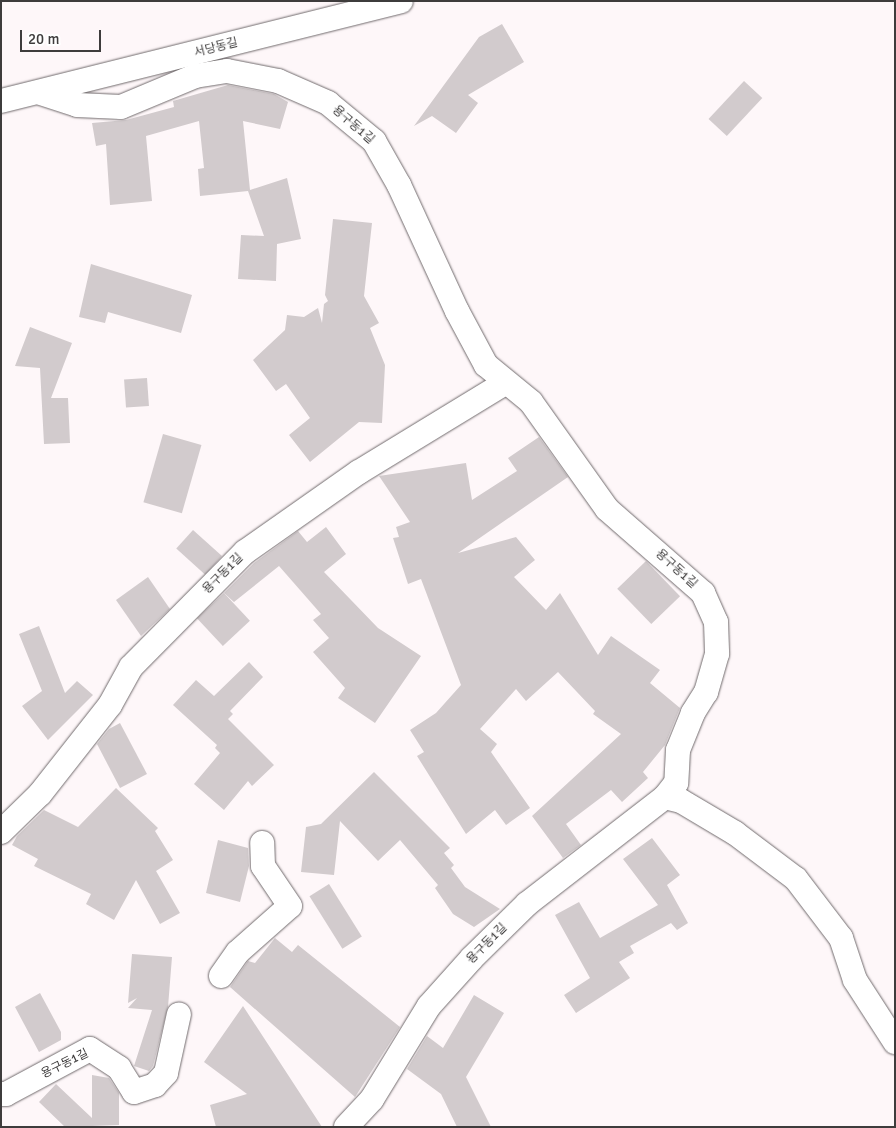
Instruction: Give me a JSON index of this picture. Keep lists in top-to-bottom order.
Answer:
{
  "streets": {
    "street": ["서당동길", "용구동1길"]
  },
  "crossings": [
    ["서당동길", "용구동1길"]
  ],
  "scale_bar": "20 m"
}
